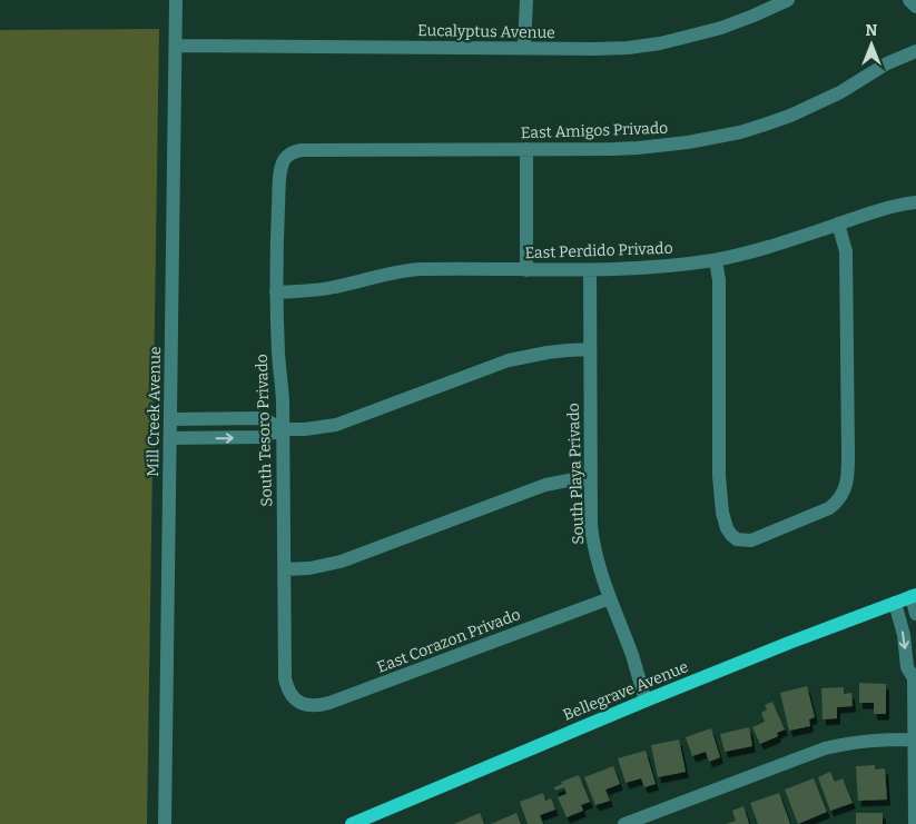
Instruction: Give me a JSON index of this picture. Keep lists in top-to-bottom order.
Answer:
{
  "streets": {
    "main road": ["Bellegrave Avenue"],
    "street": [
      "Eucalyptus Avenue",
      "East Amigos Privado",
      "East Perdido Privado",
      "Mill Creek Avenue",
      "South Tesoro Privado",
      "South Playa Privado",
      "East Corazon Privado"
    ]
  },
  "crossings": [
    ["Eucalyptus Avenue", "Mill Creek Avenue"],
    ["East Amigos Privado", "South Tesoro Privado"],
    ["East Perdido Privado", "South Tesoro Privado"],
    ["East Perdido Privado", "South Playa Privado"],
    ["South Tesoro Privado", "East Corazon Privado"],
    ["South Playa Privado", "East Corazon Privado"],
    ["South Playa Privado", "Bellegrave Avenue"]
  ],
  "north": "top"
}
